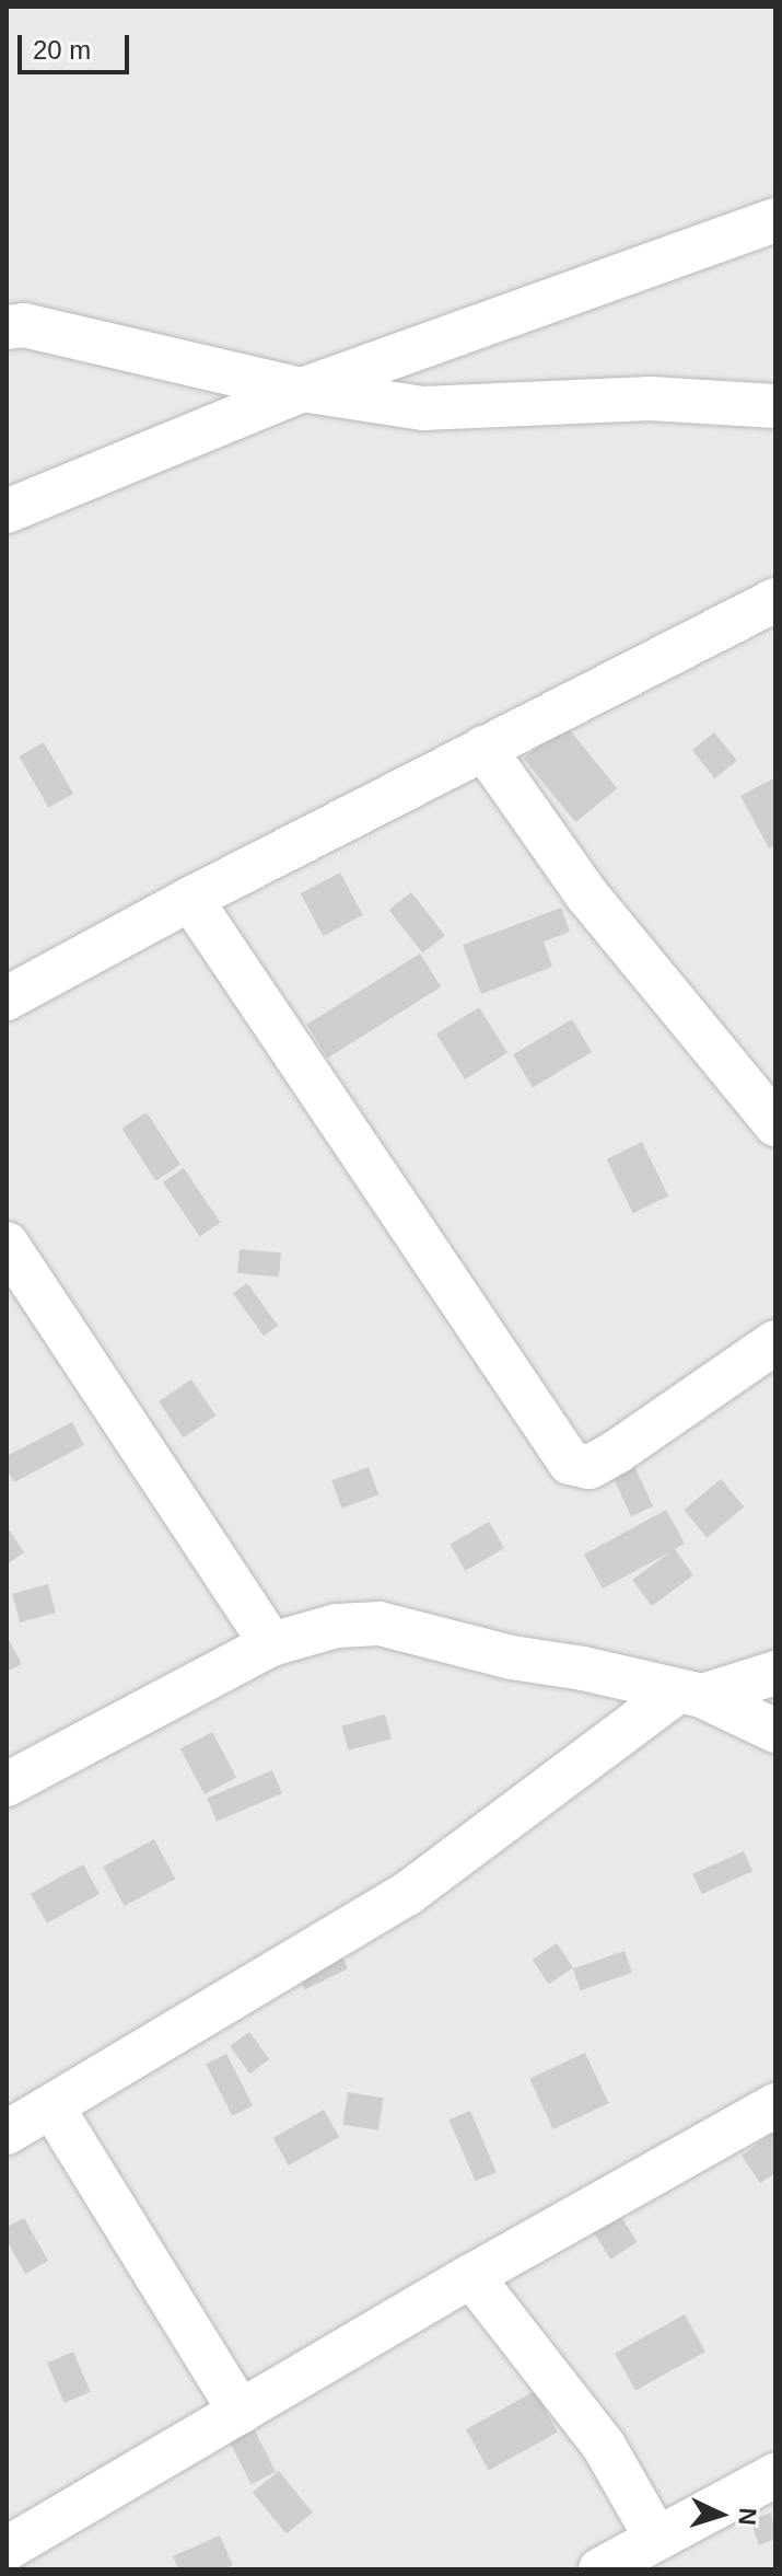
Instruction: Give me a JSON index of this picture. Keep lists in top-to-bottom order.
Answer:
{
  "scale_bar": "20 m",
  "north": "right"
}
